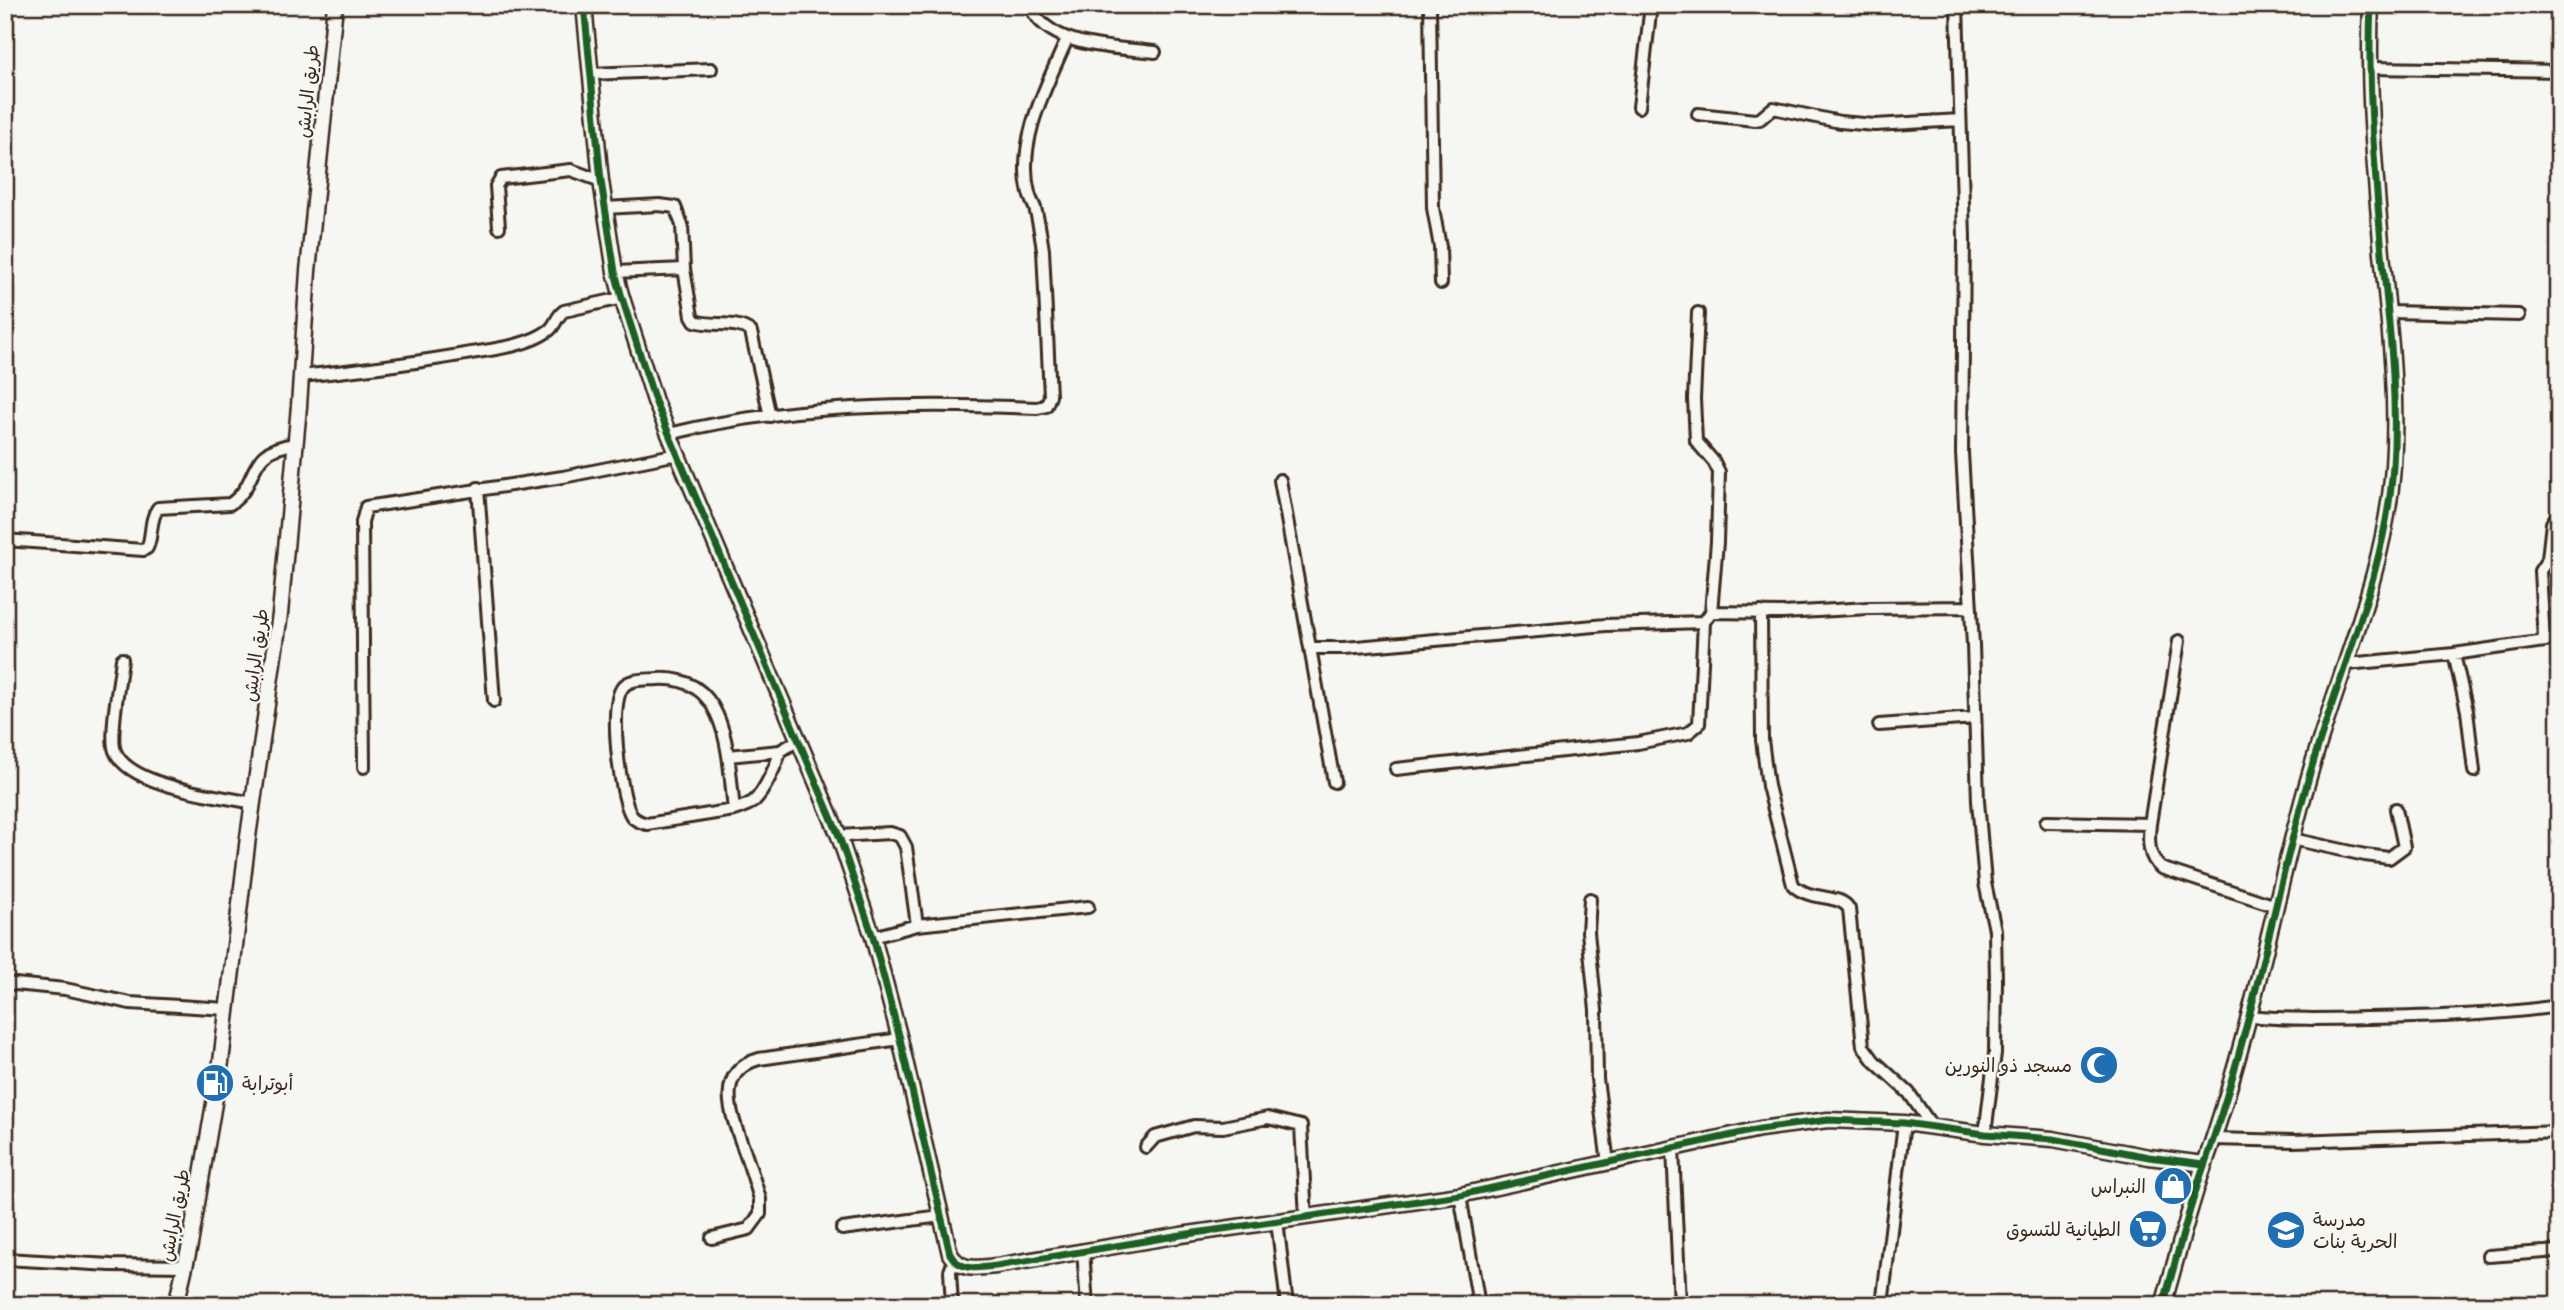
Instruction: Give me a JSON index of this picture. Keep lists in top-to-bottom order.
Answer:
{
  "streets": {
    "street": ["طريق الرابش"]
  },
  "places": {
    "mosque": ["مسجد ذو النورين"],
    "fuel station": ["أبوترابة"],
    "shop": ["النبراس"],
    "supermarket": ["الطيانية للتسوق"],
    "school or university": ["مدرسة الحرية بنات"]
  }
}
